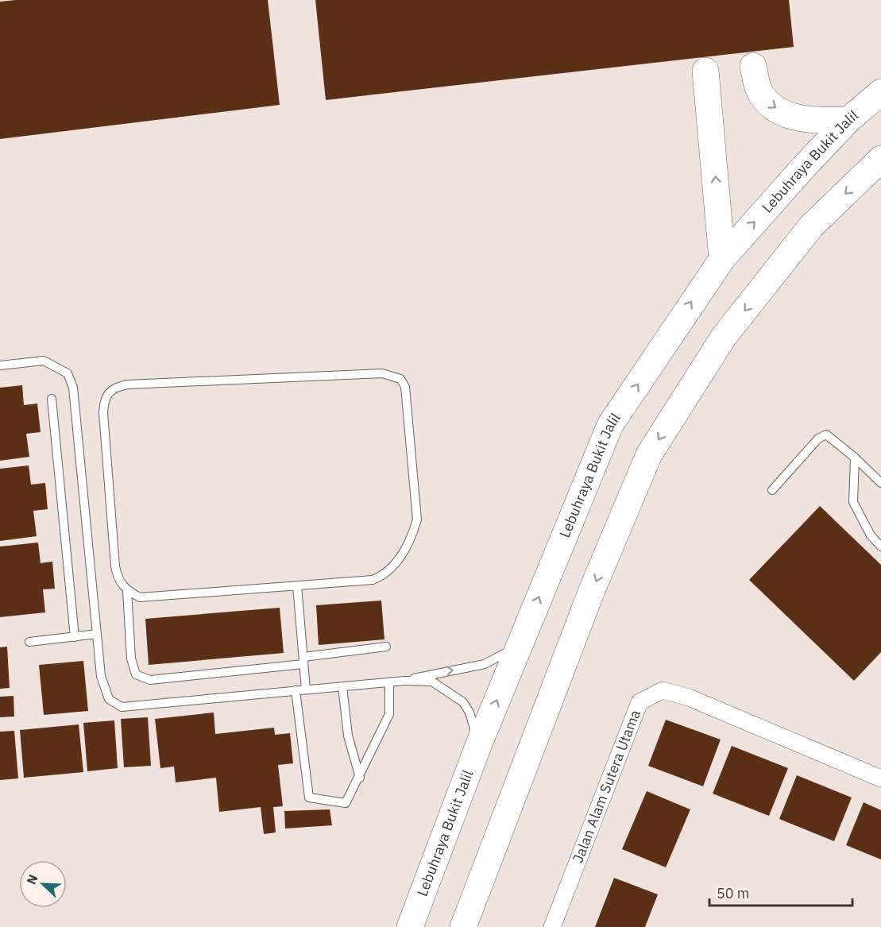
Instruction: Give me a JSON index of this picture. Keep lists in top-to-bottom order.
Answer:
{
  "streets": {
    "highway": ["Lebuhraya Bukit Jalil"],
    "street": ["Jalan Alam Sutera Utama"]
  },
  "scale_bar": "50 m",
  "north": "top left"
}
